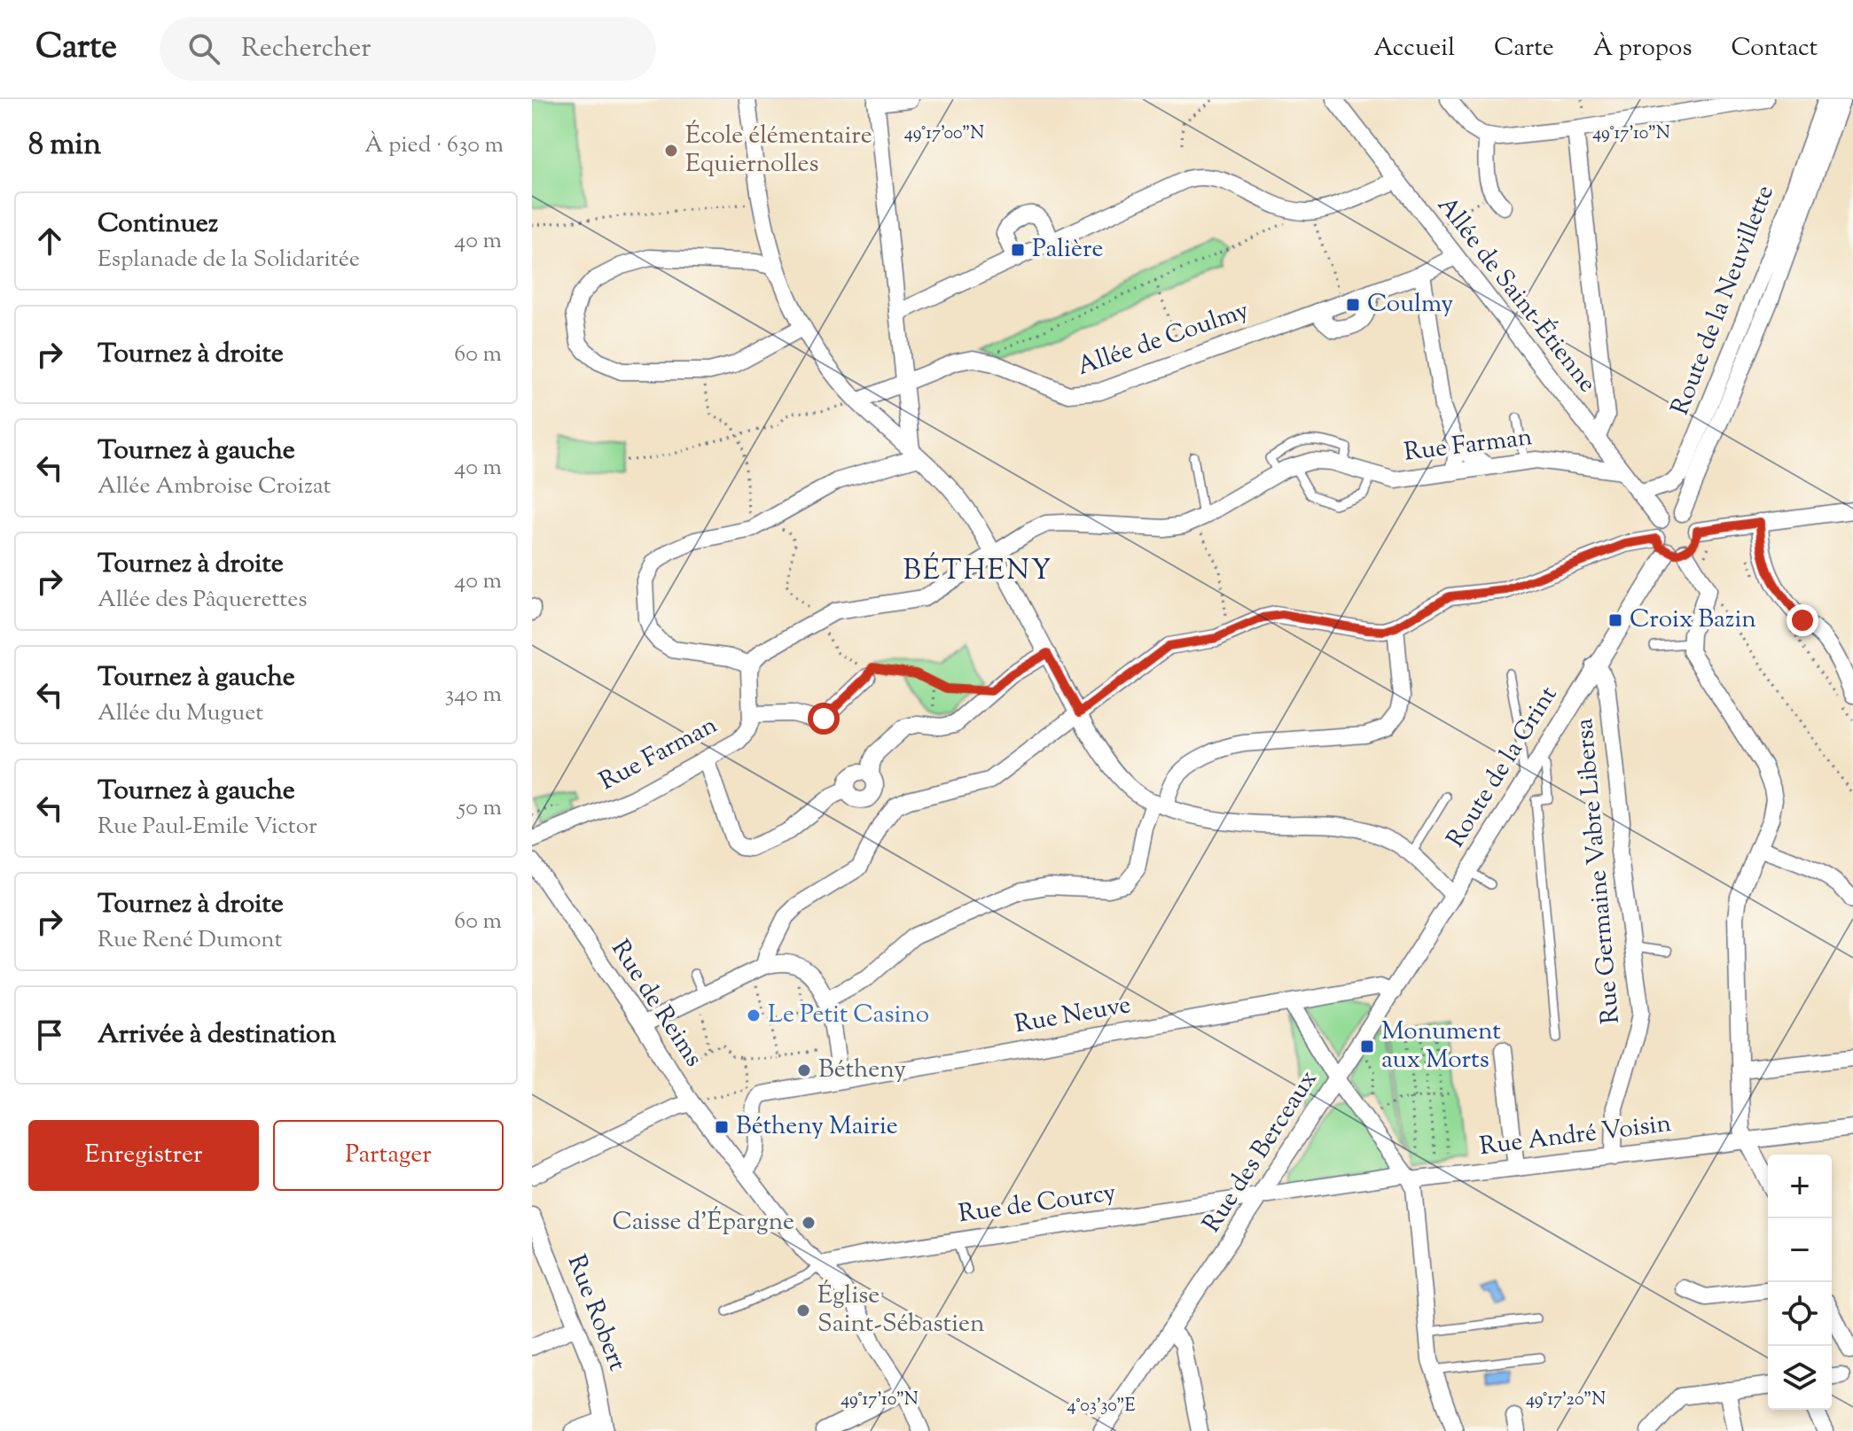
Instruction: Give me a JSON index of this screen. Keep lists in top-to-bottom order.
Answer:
{
  "streets": {
    "street": [
      "Allée de Saint-Étienne",
      "Route de la Neuvillette",
      "Allée de Coulmy",
      "Rue Farman",
      "Route de la Grint",
      "Rue Germaine Vabre Libersa",
      "Rue de Reims",
      "Rue Neuve",
      "Rue André Voisin",
      "Rue des Berceaux",
      "Rue de Courcy",
      "Rue Robert"
    ]
  },
  "crossings": [
    ["Allée de Saint-Étienne", "Route de la Neuvillette"],
    ["Allée de Saint-Étienne", "Allée de Coulmy"],
    ["Allée de Saint-Étienne", "Rue Farman"],
    ["Route de la Grint", "Rue Germaine Vabre Libersa"],
    ["Route de la Grint", "Rue des Berceaux"],
    ["Rue Germaine Vabre Libersa", "Rue André Voisin"],
    ["Rue de Reims", "Rue Neuve"],
    ["Rue de Reims", "Rue de Courcy"],
    ["Rue Neuve", "Rue des Berceaux"],
    ["Rue André Voisin", "Rue des Berceaux"],
    ["Rue André Voisin", "Rue de Courcy"],
    ["Rue des Berceaux", "Rue de Courcy"]
  ],
  "districts": ["BÉTHENY"],
  "places": {
    "other": [
      "École élémentaire Equiernolles",
      "Le Petit Casino",
      "Bétheny",
      "Caisse d'Épargne",
      "Église Saint-Sébastien"
    ],
    "transit": [
      "Palière",
      "Coulmy",
      "Croix Bazin",
      "Monument aux Morts",
      "Bétheny Mairie"
    ]
  },
  "page": {
    "header": "Carte",
    "search": "Rechercher",
    "nav": [
      "Accueil",
      "Carte",
      "À propos",
      "Contact"
    ],
    "heading": ["8 min", "À pied · 630 m"],
    "list": [
      ["Continuez", "Esplanade de la Solidaritée", "40 m"],
      ["Tournez à droite", "60 m"],
      ["Tournez à gauche", "Allée Ambroise Croizat", "40 m"],
      ["Tournez à droite", "Allée des Pâquerettes", "40 m"],
      ["Tournez à gauche", "Allée du Muguet", "340 m"],
      ["Tournez à gauche", "Rue Paul-Emile Victor", "50 m"],
      ["Tournez à droite", "Rue René Dumont", "60 m"],
      "Arrivée à destination"
    ],
    "buttons": ["Enregistrer", "Partager"],
    "map_buttons": ["+", "−"]
  },
  "coordinates": [
    "49°17'00\"N",
    "49°17'10\"N",
    "49°17'20\"N",
    "4°03'30\"E"
  ]
}
